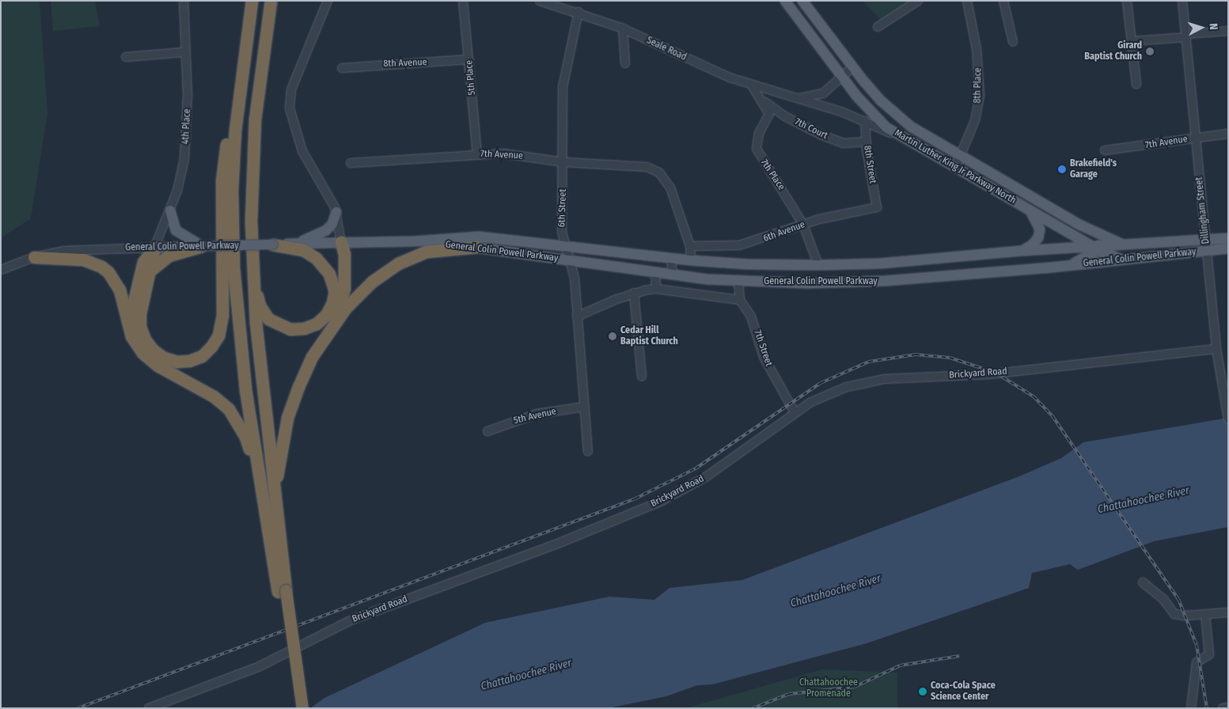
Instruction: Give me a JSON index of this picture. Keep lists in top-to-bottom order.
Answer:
{
  "streets": {
    "main road": ["Martin Luther King Jr Parkway North", "General Colin Powell Parkway"],
    "street": [
      "Seale Road",
      "8th Avenue",
      "5th Place",
      "8th Place",
      "4th Place",
      "7th Court",
      "7th Avenue",
      "8th Street",
      "7th Place",
      "6th Street",
      "Dillingham Street",
      "6th Avenue",
      "7th Street",
      "Brickyard Road",
      "5th Avenue"
    ]
  },
  "crossings": [
    ["Seale Road", "8th Street"],
    ["Seale Road", "Martin Luther King Jr Parkway North"],
    ["Seale Road", "7th Place"],
    ["Seale Road", "6th Street"],
    ["8th Avenue", "5th Place"],
    ["5th Place", "7th Avenue"],
    ["8th Place", "Martin Luther King Jr Parkway North"],
    ["4th Place", "General Colin Powell Parkway"],
    ["7th Court", "8th Street"],
    ["7th Court", "7th Place"],
    ["7th Avenue", "6th Street"],
    ["7th Avenue", "Dillingham Street"],
    ["7th Avenue", "6th Avenue"],
    ["8th Street", "6th Avenue"],
    ["Martin Luther King Jr Parkway North", "General Colin Powell Parkway"],
    ["7th Place", "6th Avenue"],
    ["7th Place", "General Colin Powell Parkway"],
    ["6th Street", "General Colin Powell Parkway"],
    ["6th Street", "5th Avenue"],
    ["Dillingham Street", "General Colin Powell Parkway"],
    ["Dillingham Street", "Brickyard Road"],
    ["General Colin Powell Parkway", "7th Street"],
    ["7th Street", "Brickyard Road"]
  ],
  "water": ["Chattahoochee River"],
  "parks": ["Chattahoochee Promenade"],
  "places": [
    "Girard Baptist Church",
    "Brakefield's Garage",
    "Cedar Hill Baptist Church",
    "Coca-Cola Space Science Center"
  ],
  "north": "right"
}
